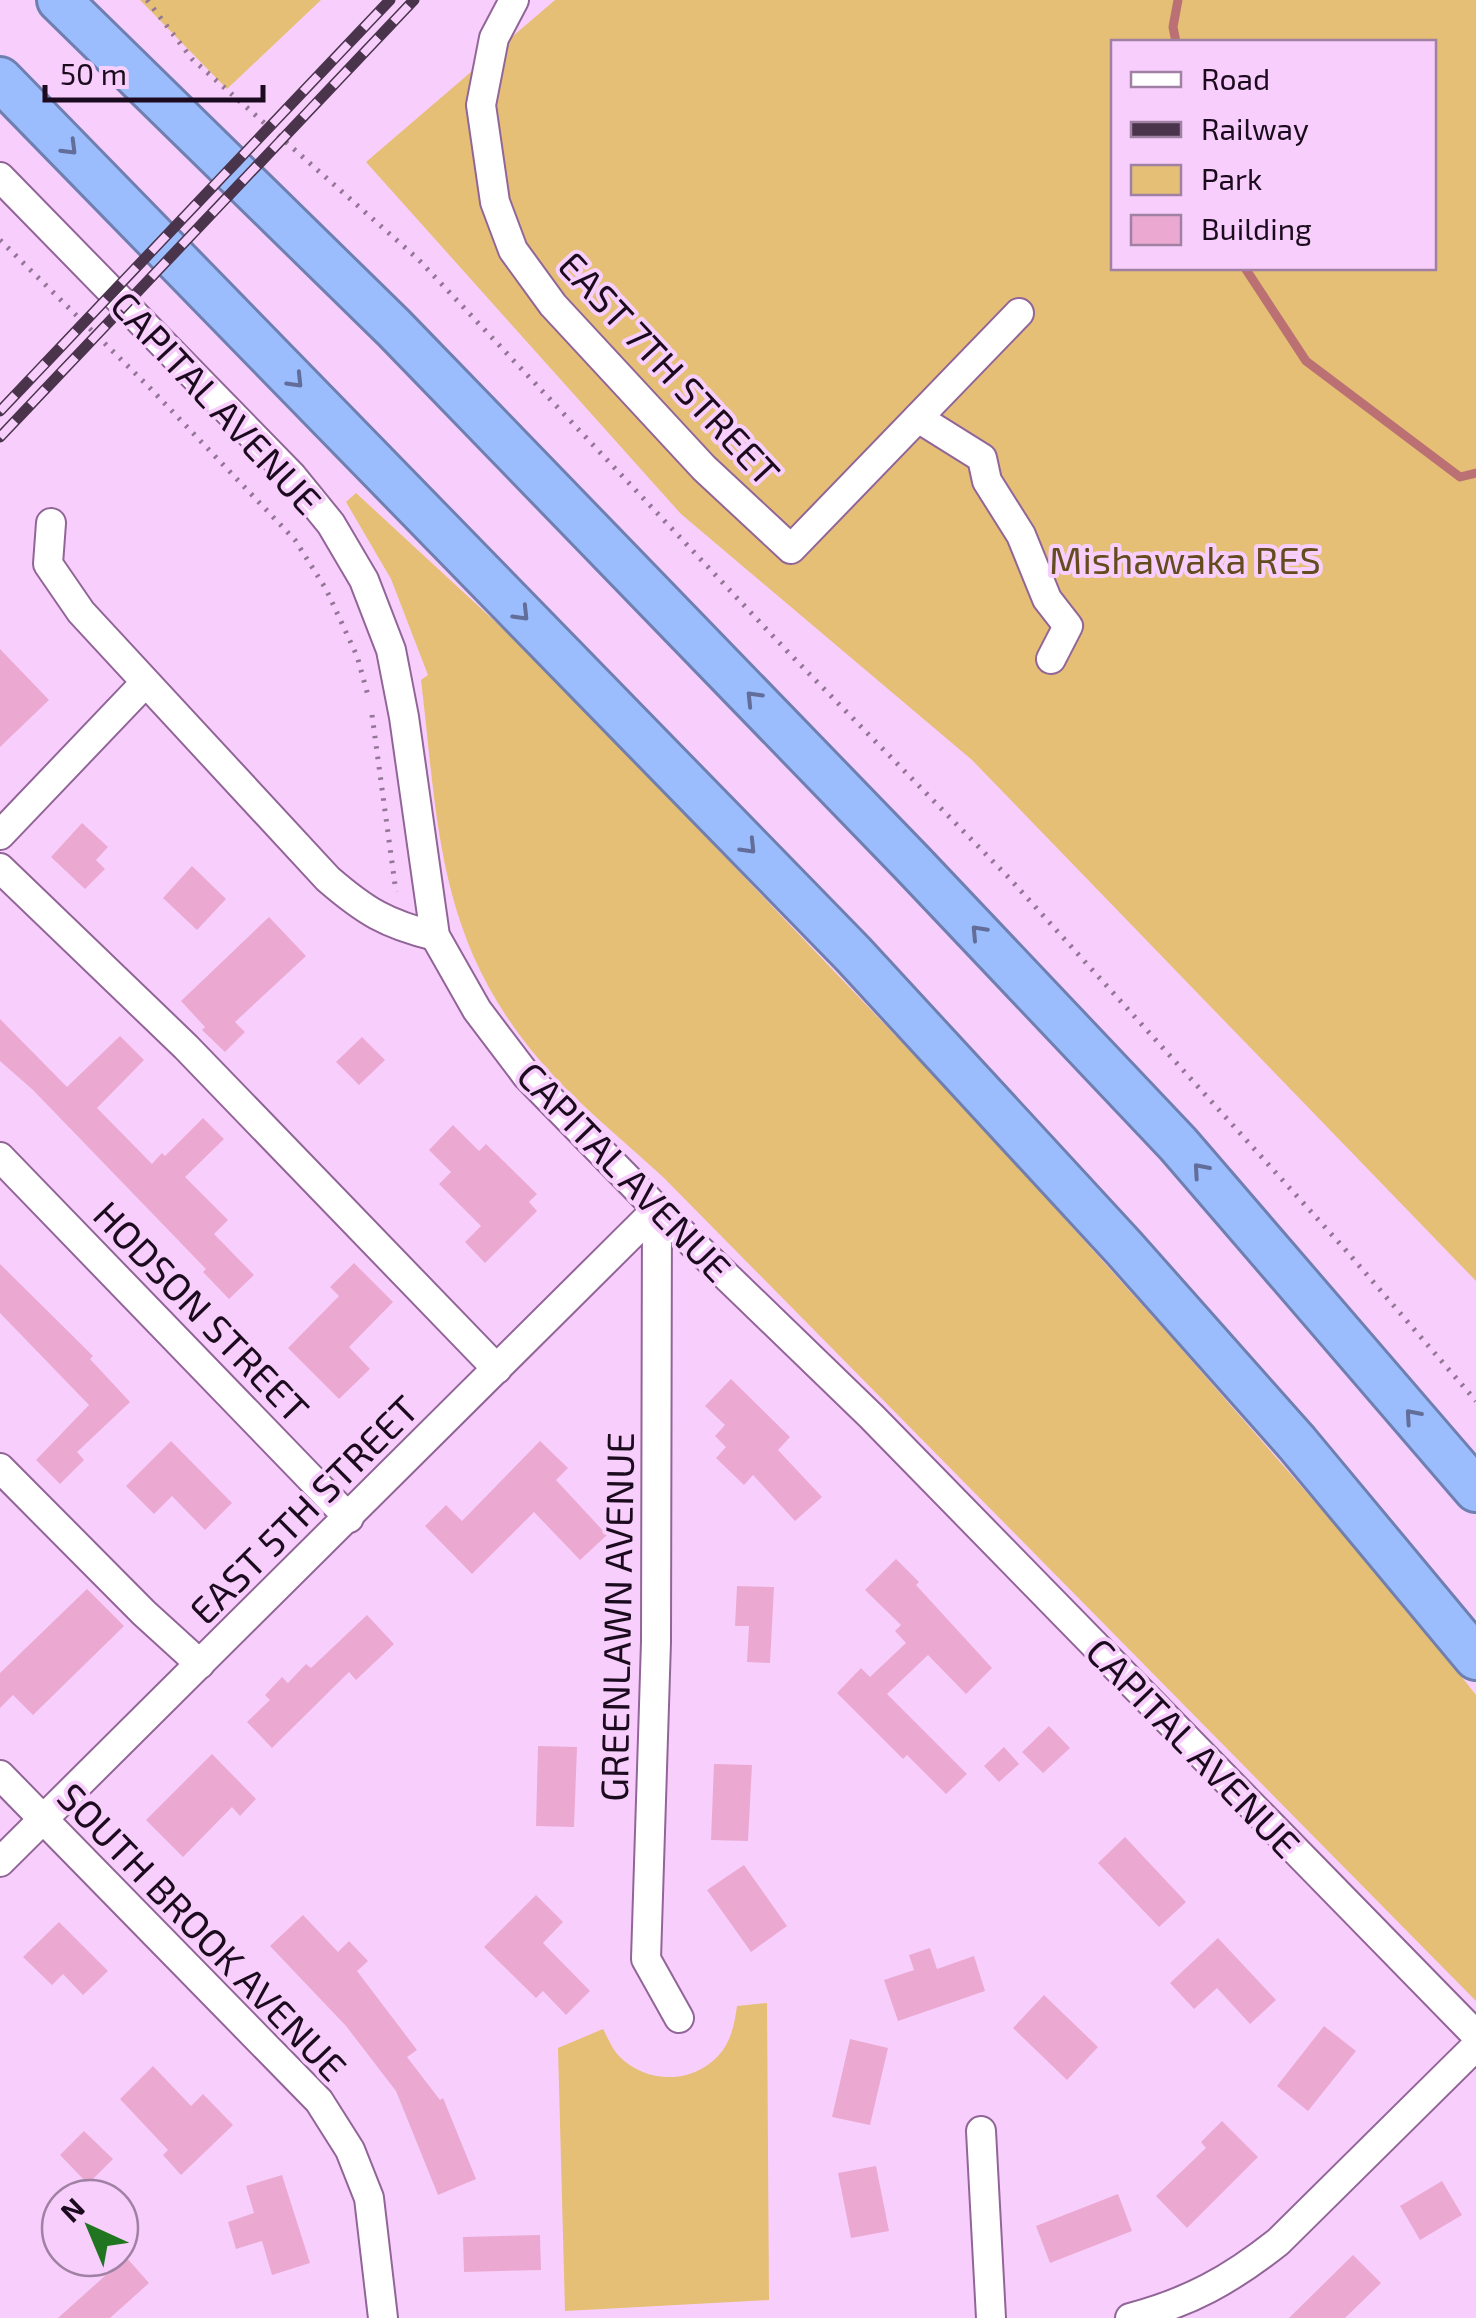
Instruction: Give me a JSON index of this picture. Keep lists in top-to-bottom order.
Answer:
{
  "streets": {
    "highway": ["CAPITAL AVENUE"],
    "street": [
      "EAST 7TH STREET",
      "HODSON STREET",
      "EAST 5TH STREET",
      "GREENLAWN AVENUE",
      "SOUTH BROOK AVENUE"
    ]
  },
  "crossings": [
    ["CAPITAL AVENUE", "EAST 5TH STREET"],
    ["CAPITAL AVENUE", "GREENLAWN AVENUE"],
    ["HODSON STREET", "EAST 5TH STREET"],
    ["EAST 5TH STREET", "GREENLAWN AVENUE"],
    ["EAST 5TH STREET", "SOUTH BROOK AVENUE"]
  ],
  "parks": ["Mishawaka RES"],
  "legend": [
    "Road",
    "Railway",
    "Park",
    "Building"
  ],
  "scale_bar": "50 m",
  "north": "top left"
}
